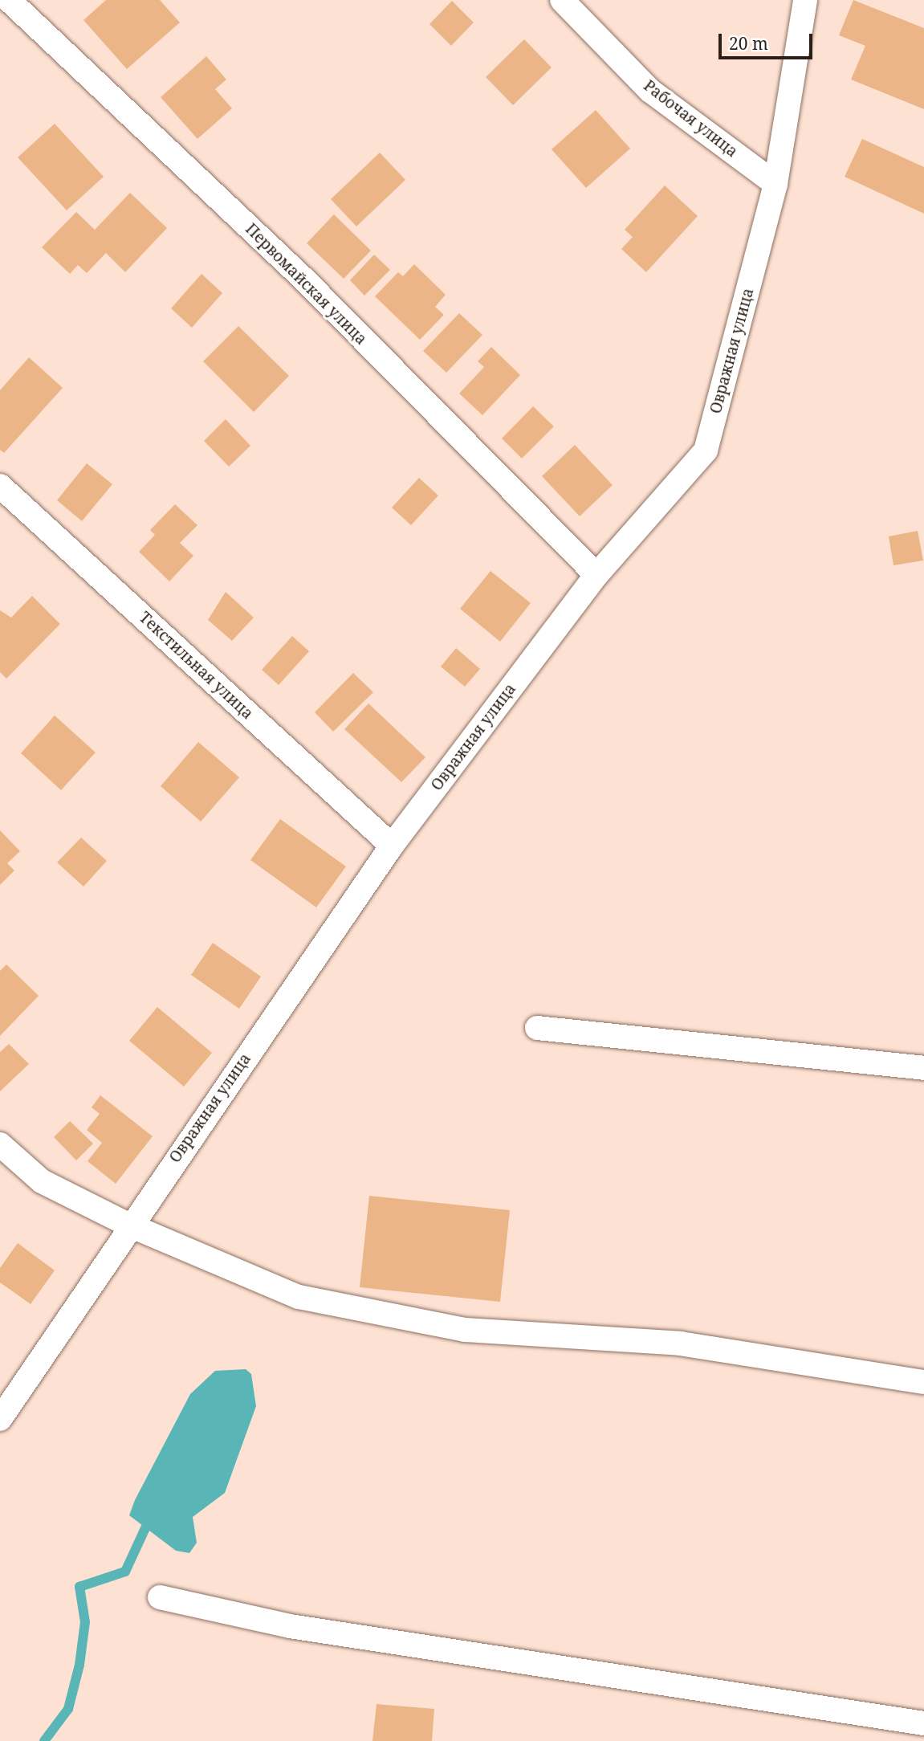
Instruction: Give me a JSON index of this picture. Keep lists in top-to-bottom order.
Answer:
{
  "streets": {
    "street": [
      "Рабочая улица",
      "Первомайская улица",
      "Овражная улица",
      "Текстильная улица"
    ]
  },
  "crossings": [
    ["Рабочая улица", "Овражная улица"],
    ["Первомайская улица", "Овражная улица"],
    ["Овражная улица", "Текстильная улица"]
  ],
  "scale_bar": "20 m"
}
